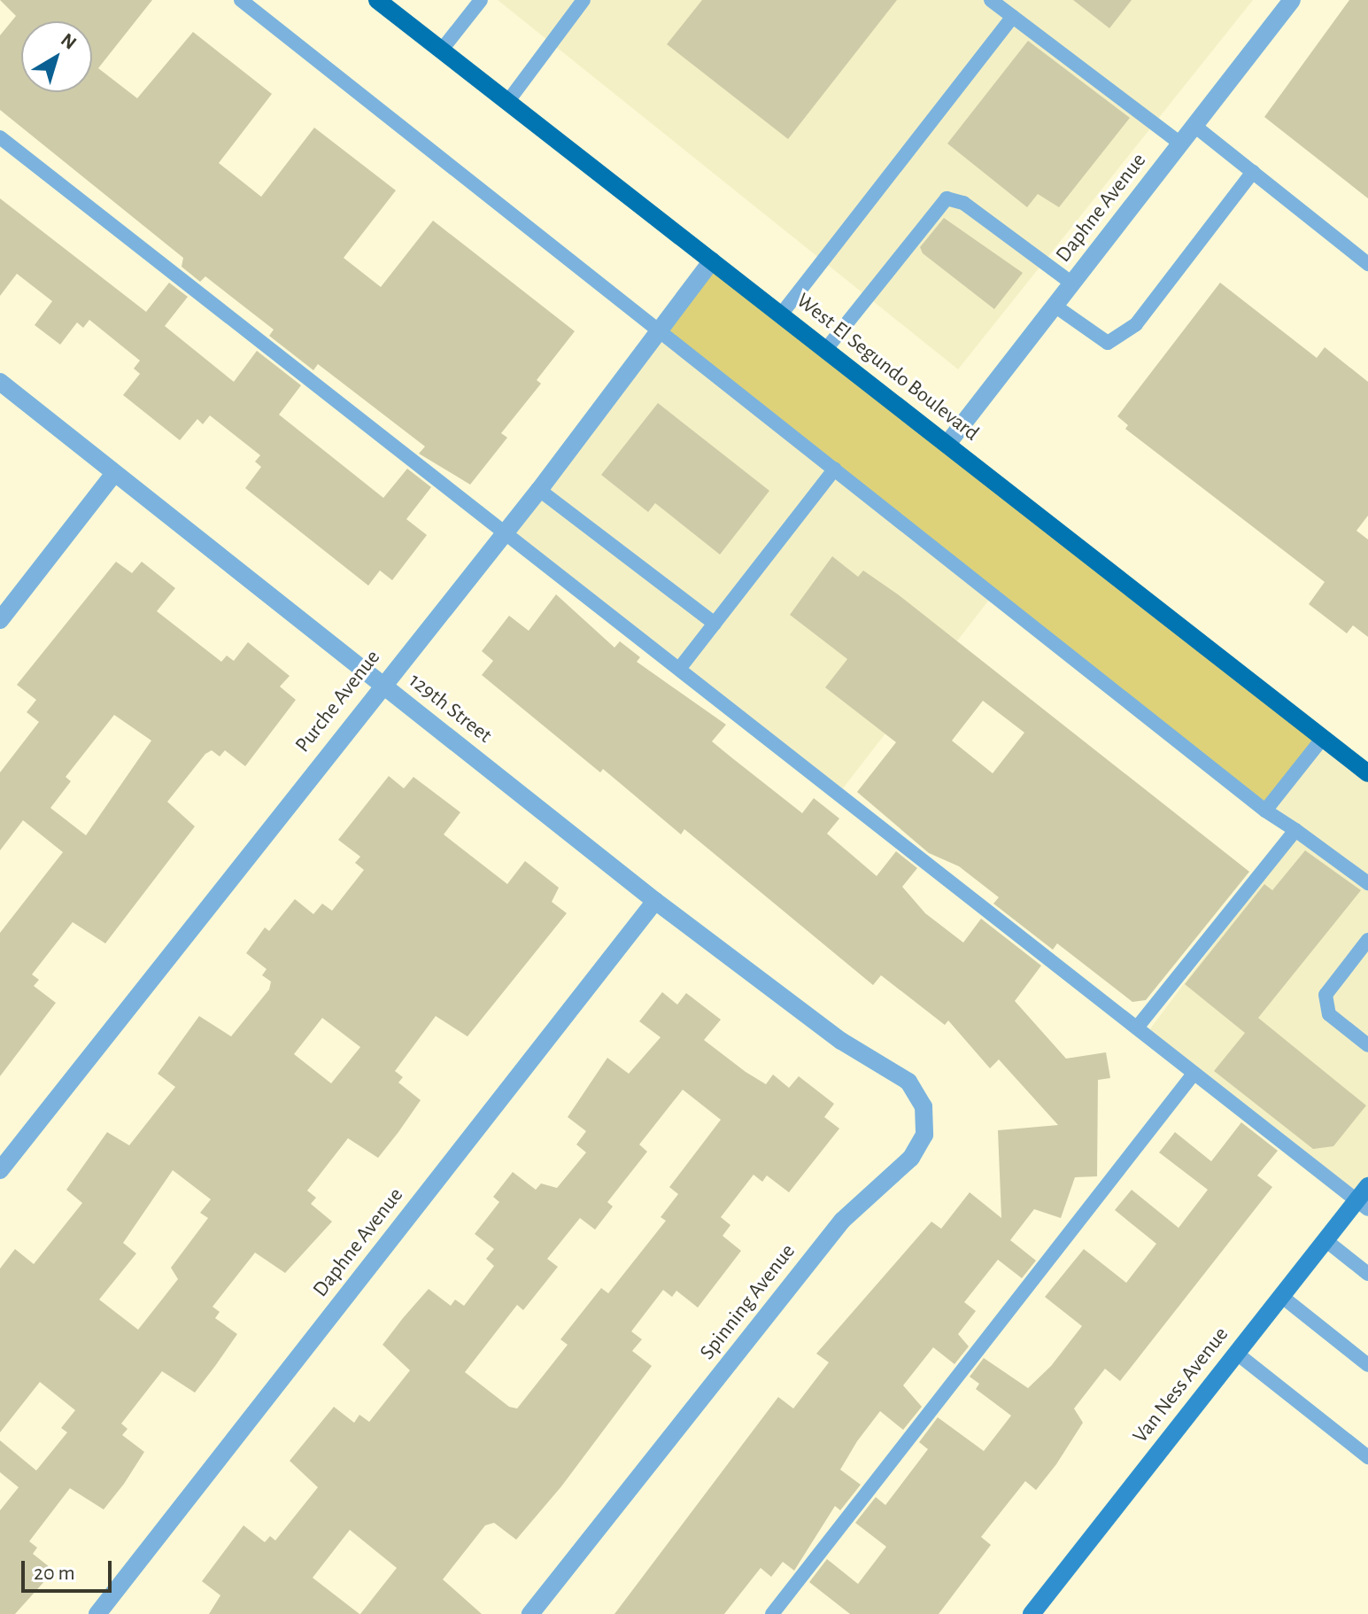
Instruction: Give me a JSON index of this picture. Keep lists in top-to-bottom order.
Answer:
{
  "streets": {
    "main road": ["West El Segundo Boulevard", "Van Ness Avenue"],
    "street": [
      "Daphne Avenue",
      "Purche Avenue",
      "129th Street",
      "Spinning Avenue"
    ]
  },
  "crossings": [
    ["Daphne Avenue", "West El Segundo Boulevard"],
    ["Daphne Avenue", "129th Street"],
    ["West El Segundo Boulevard", "Purche Avenue"],
    ["Purche Avenue", "129th Street"],
    ["129th Street", "Spinning Avenue"]
  ],
  "scale_bar": "20 m",
  "north": "top right"
}
